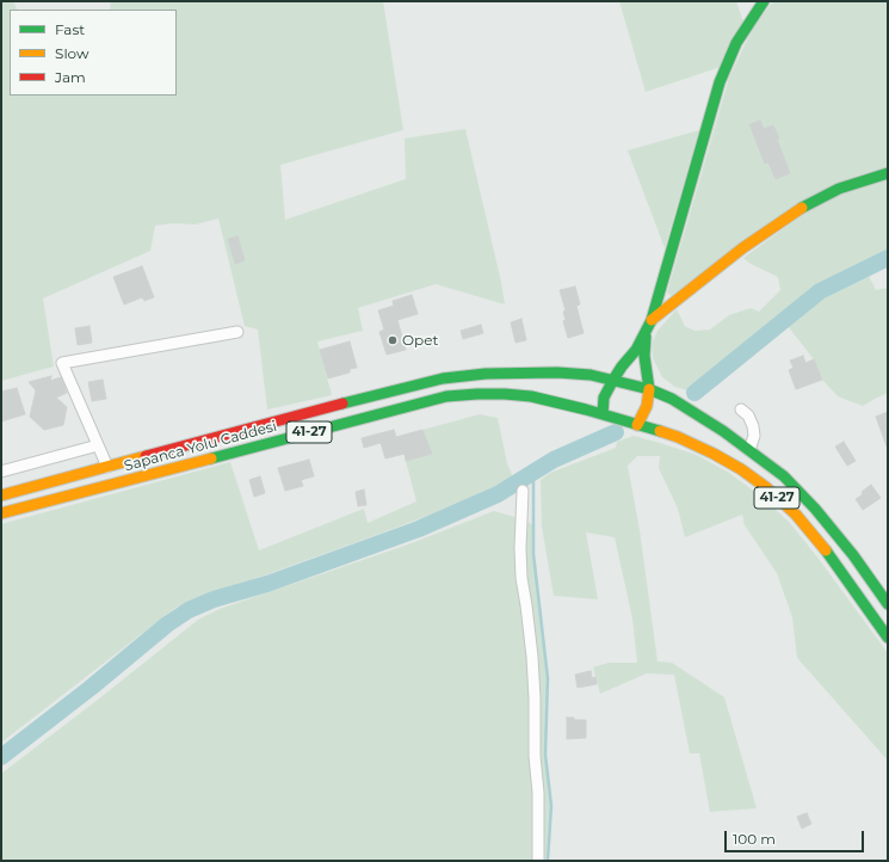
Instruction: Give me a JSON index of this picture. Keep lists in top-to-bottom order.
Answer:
{
  "streets": {
    "main road": ["41-27", "Sapanca Yolu Caddesi"]
  },
  "places": ["Opet"],
  "legend": ["Fast", "Slow", "Jam"],
  "scale_bar": "100 m"
}
